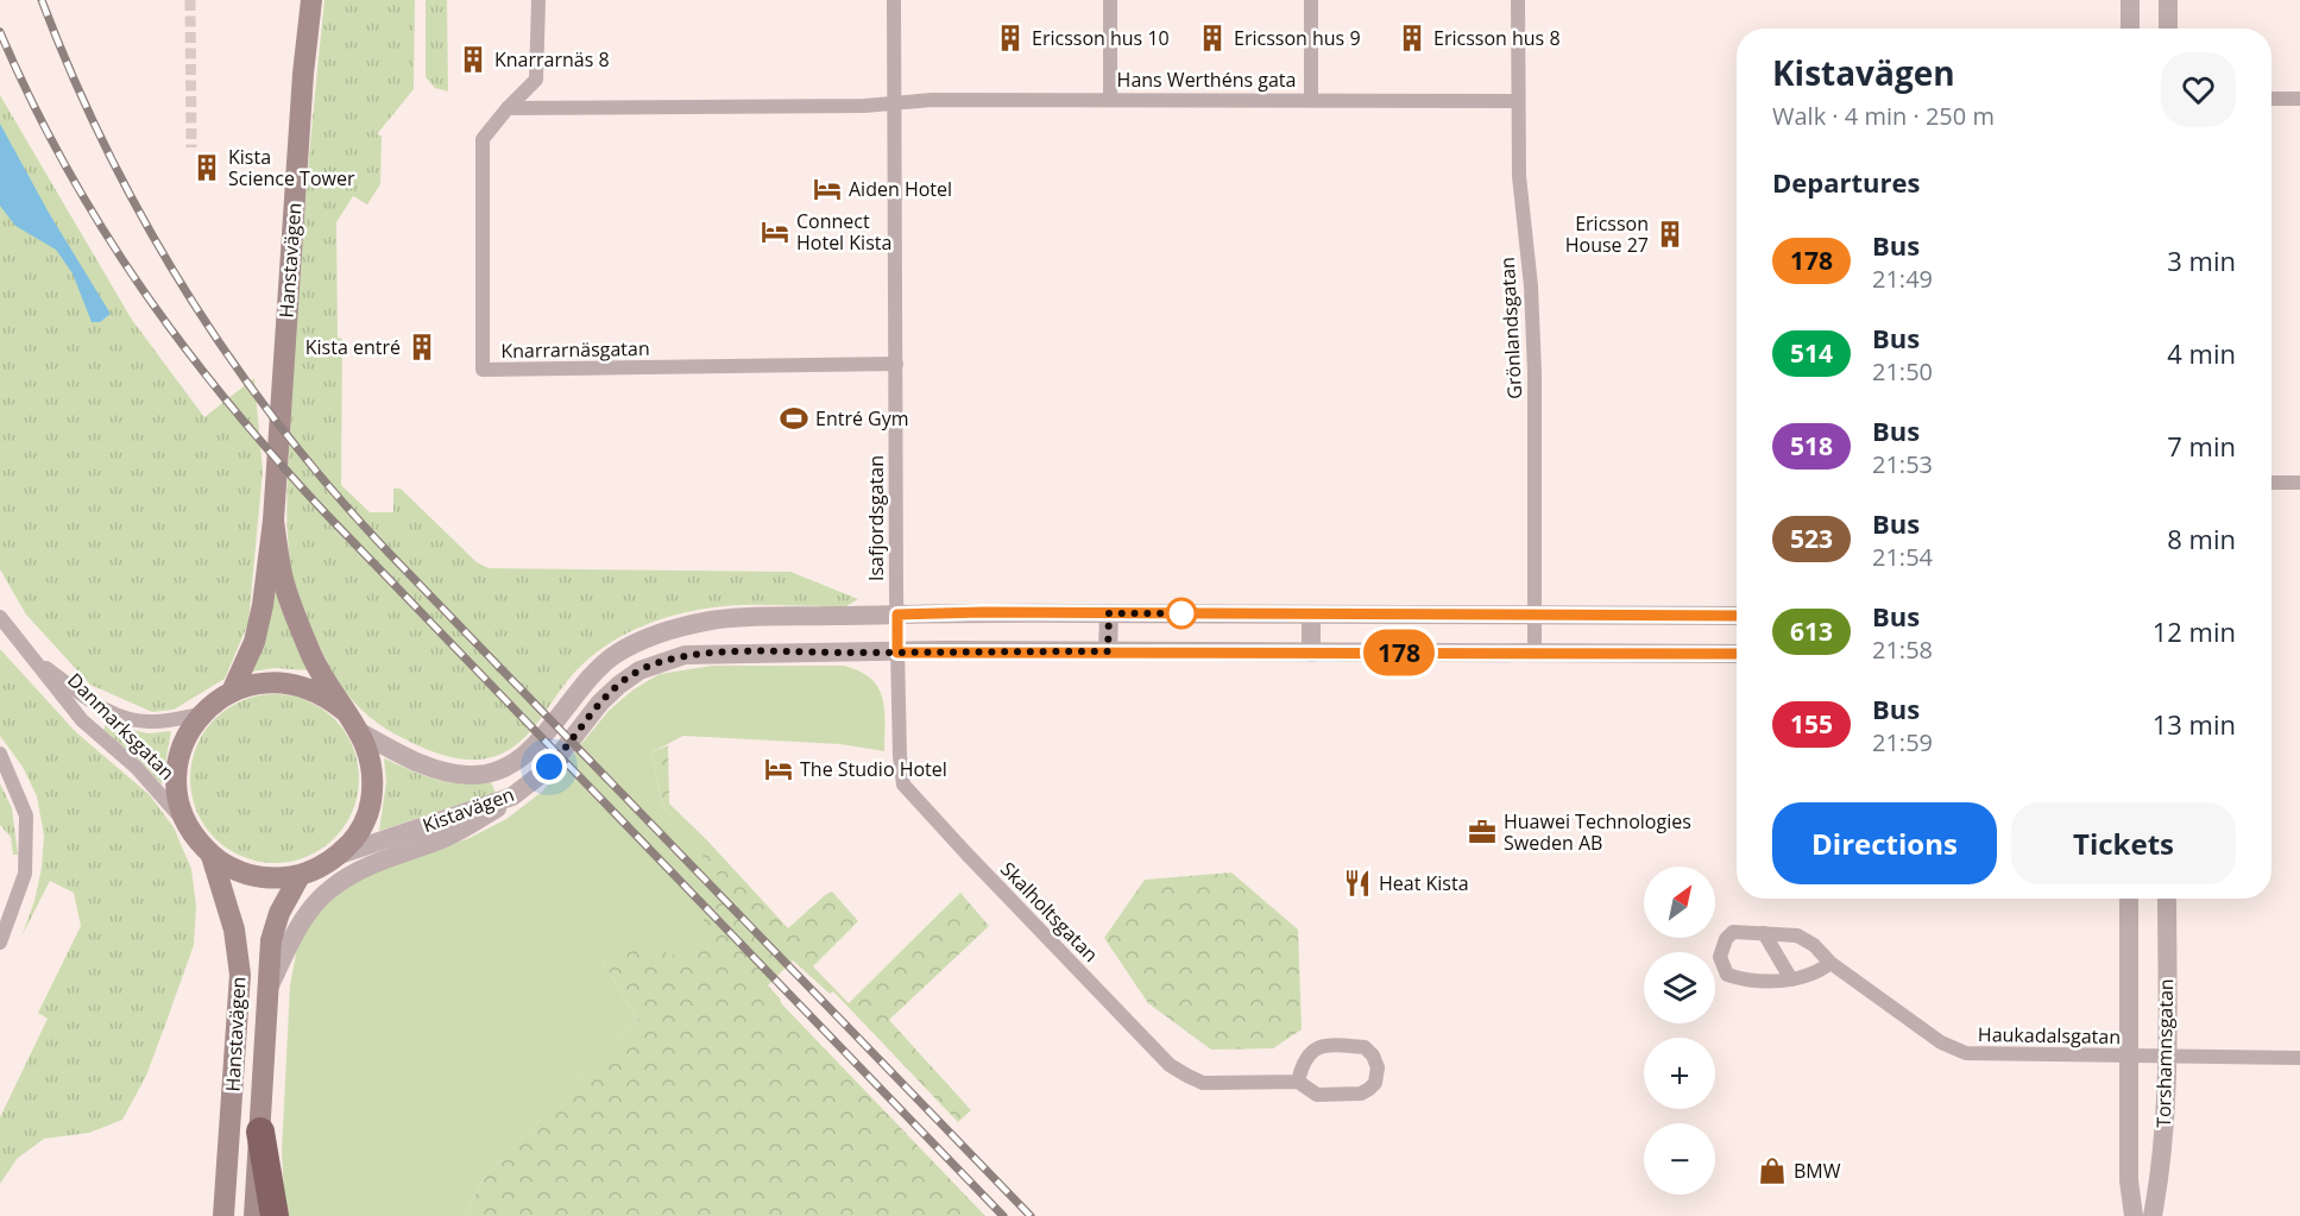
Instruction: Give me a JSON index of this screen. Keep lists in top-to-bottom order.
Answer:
{
  "streets": {
    "main road": ["Hanstavägen"],
    "street": [
      "Hans Werthéns gata",
      "Grönlandsgatan",
      "Knarrarnäsgatan",
      "Isafjordsgatan",
      "Danmarksgatan",
      "Kistavägen",
      "Skalholtsgatan",
      "Haukadalsgatan",
      "Torshamnsgatan"
    ]
  },
  "crossings": [
    ["Hans Werthéns gata", "Grönlandsgatan"],
    ["Hans Werthéns gata", "Isafjordsgatan"],
    ["Hanstavägen", "Danmarksgatan"],
    ["Hanstavägen", "Kistavägen"],
    ["Grönlandsgatan", "Kistavägen"],
    ["Knarrarnäsgatan", "Isafjordsgatan"],
    ["Isafjordsgatan", "Kistavägen"],
    ["Isafjordsgatan", "Skalholtsgatan"],
    ["Danmarksgatan", "Kistavägen"],
    ["Kistavägen", "Skalholtsgatan"],
    ["Haukadalsgatan", "Torshamnsgatan"]
  ],
  "places": {
    "building": [
      "Ericsson hus 10",
      "Ericsson hus 9",
      "Ericsson hus 8",
      "Knarrarnäs 8",
      "Kista Science Tower",
      "Ericsson House 27",
      "Kista entré"
    ],
    "hotel": ["Aiden Hotel", "Connect Hotel Kista", "The Studio Hotel"],
    "sports": ["Entré Gym"],
    "office": ["Huawei Technologies Sweden AB"],
    "restaurant": ["Heat Kista"],
    "shop": ["BMW"]
  },
  "lines": ["bus line 178"],
  "north": "top right",
  "page": {
    "on_map": "178",
    "heading": [
      ["Kistavägen", "Walk · 4 min · 250 m"],
      "Departures"
    ],
    "list": [
      {
        "mark": "178",
        "name": "Bus",
        "note": "21:49",
        "value": "3 min"
      },
      {
        "mark": "514",
        "name": "Bus",
        "note": "21:50",
        "value": "4 min"
      },
      {
        "mark": "518",
        "name": "Bus",
        "note": "21:53",
        "value": "7 min"
      },
      {
        "mark": "523",
        "name": "Bus",
        "note": "21:54",
        "value": "8 min"
      },
      {
        "mark": "613",
        "name": "Bus",
        "note": "21:58",
        "value": "12 min"
      },
      {
        "mark": "155",
        "name": "Bus",
        "note": "21:59",
        "value": "13 min"
      }
    ],
    "buttons": ["Directions", "Tickets"],
    "map_buttons": ["+", "−"]
  }
}
